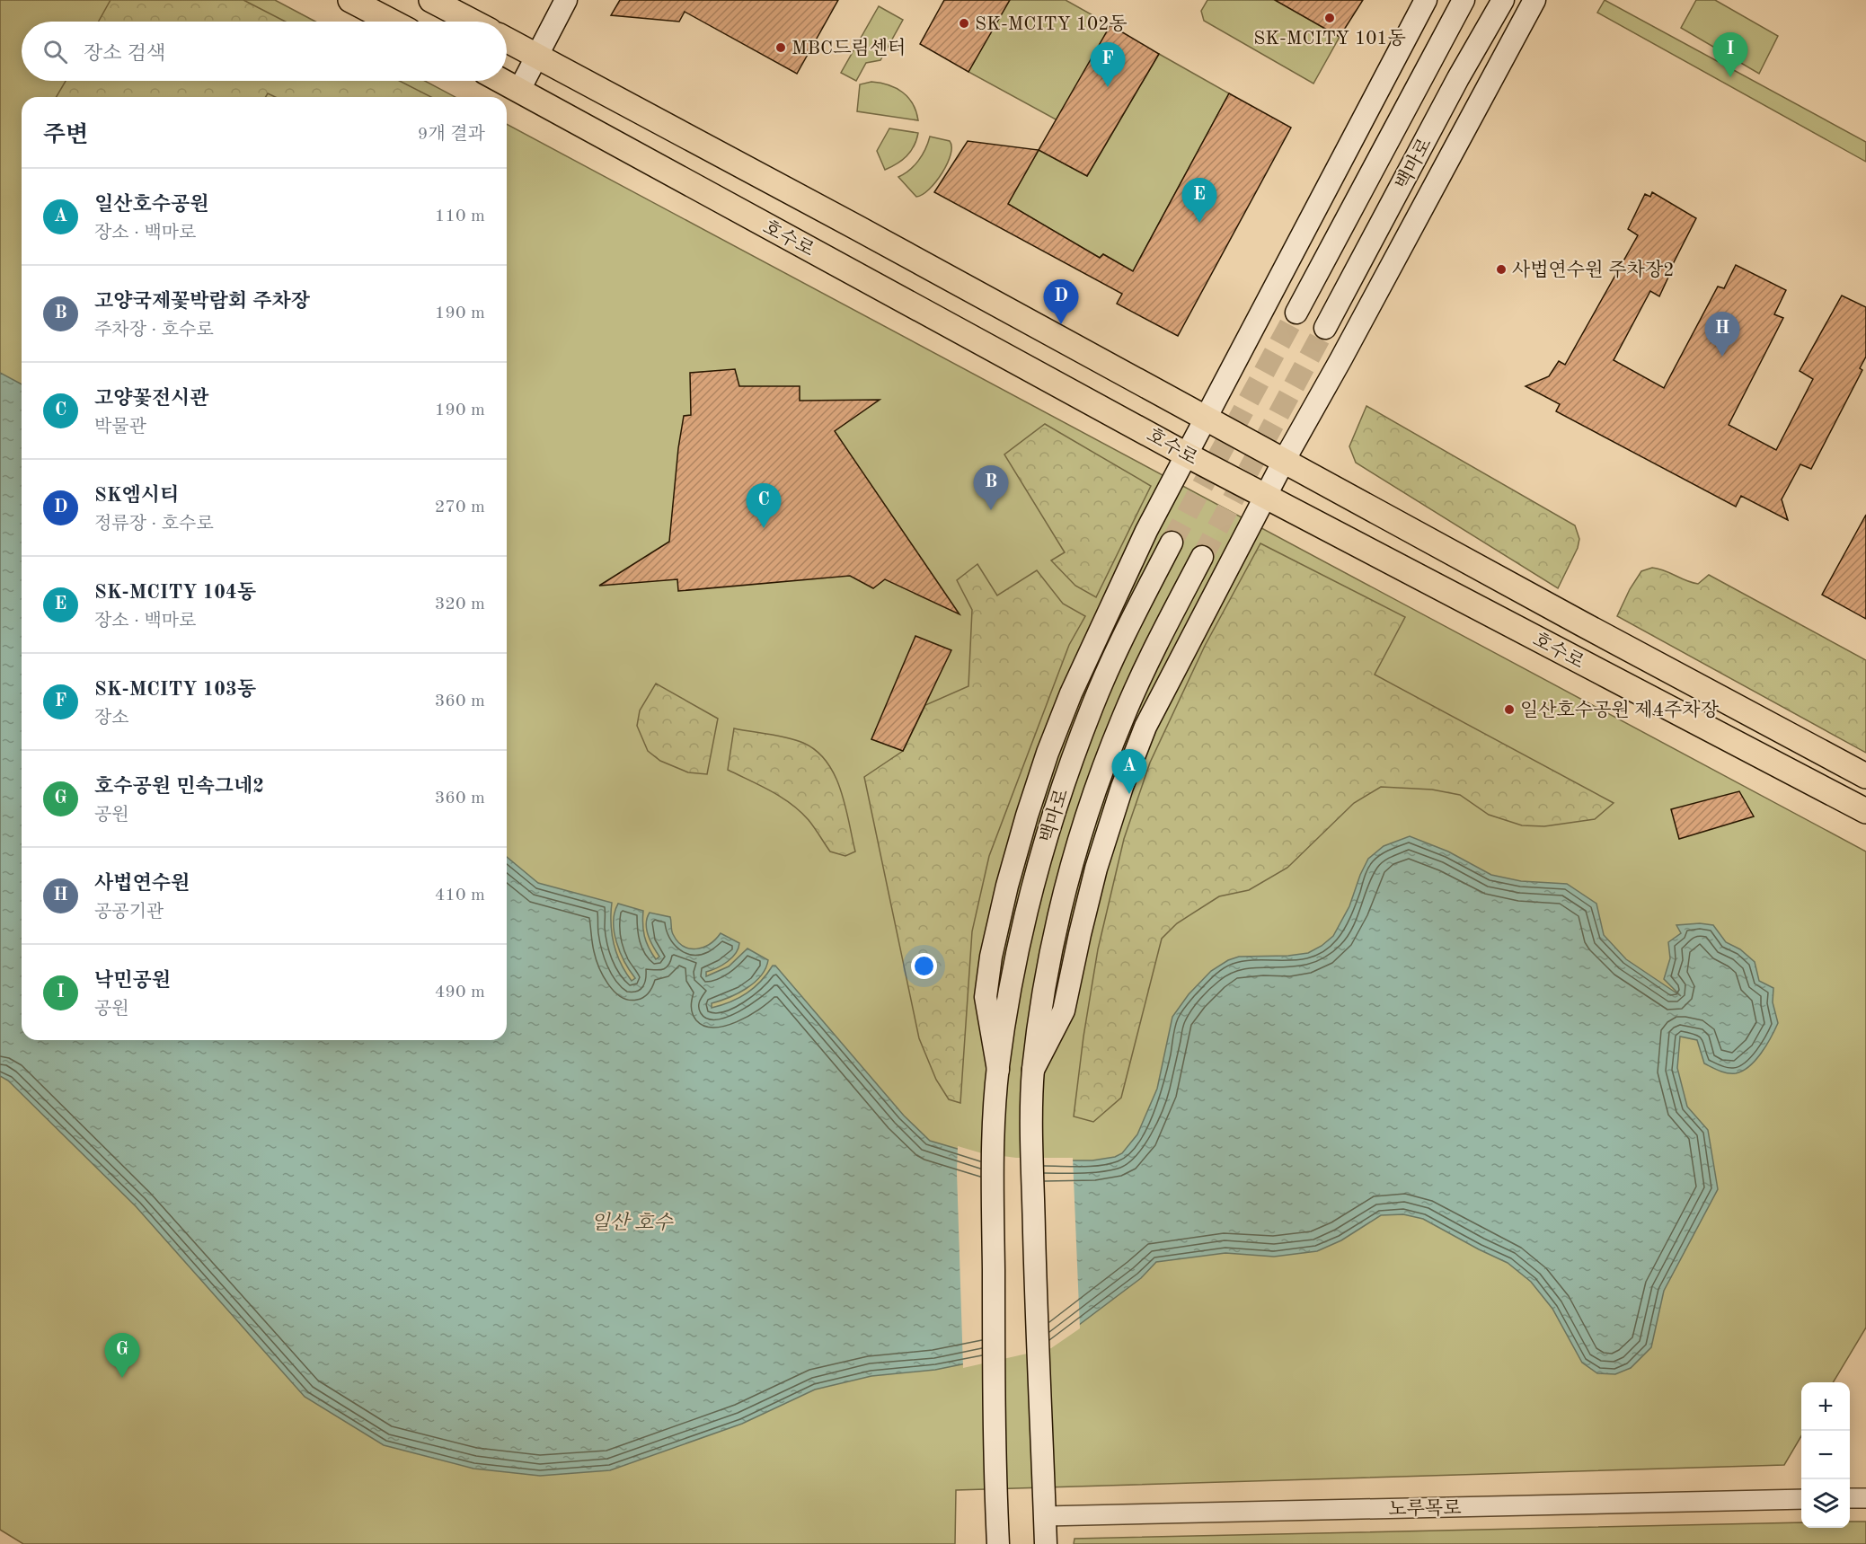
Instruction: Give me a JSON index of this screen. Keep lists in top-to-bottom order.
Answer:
{
  "streets": {
    "main road": ["백마로", "호수로"],
    "street": ["노루목로"]
  },
  "crossings": [
    ["백마로", "노루목로"]
  ],
  "water": ["일산 호수"],
  "places": [
    "SK-MCITY 101동",
    "SK-MCITY 102동",
    "MBC드림센터",
    "사법연수원 주차장2",
    "일산호수공원 제4주차장"
  ],
  "page": {
    "search": "장소 검색",
    "pins": [
      "I",
      "F",
      "E",
      "D",
      "H",
      "B",
      "C",
      "A",
      "G"
    ],
    "heading": ["주변", "9개 결과"],
    "list": [
      {
        "mark": "A",
        "name": "일산호수공원",
        "note": "장소 · 백마로",
        "value": "110 m"
      },
      {
        "mark": "B",
        "name": "고양국제꽃박람회 주차장",
        "note": "주차장 · 호수로",
        "value": "190 m"
      },
      {
        "mark": "C",
        "name": "고양꽃전시관",
        "note": "박물관",
        "value": "190 m"
      },
      {
        "mark": "D",
        "name": "SK엠시티",
        "note": "정류장 · 호수로",
        "value": "270 m"
      },
      {
        "mark": "E",
        "name": "SK-MCITY 104동",
        "note": "장소 · 백마로",
        "value": "320 m"
      },
      {
        "mark": "F",
        "name": "SK-MCITY 103동",
        "note": "장소",
        "value": "360 m"
      },
      {
        "mark": "G",
        "name": "호수공원 민속그네2",
        "note": "공원",
        "value": "360 m"
      },
      {
        "mark": "H",
        "name": "사법연수원",
        "note": "공공기관",
        "value": "410 m"
      },
      {
        "mark": "I",
        "name": "낙민공원",
        "note": "공원",
        "value": "490 m"
      }
    ],
    "map_buttons": ["+", "−"]
  }
}
